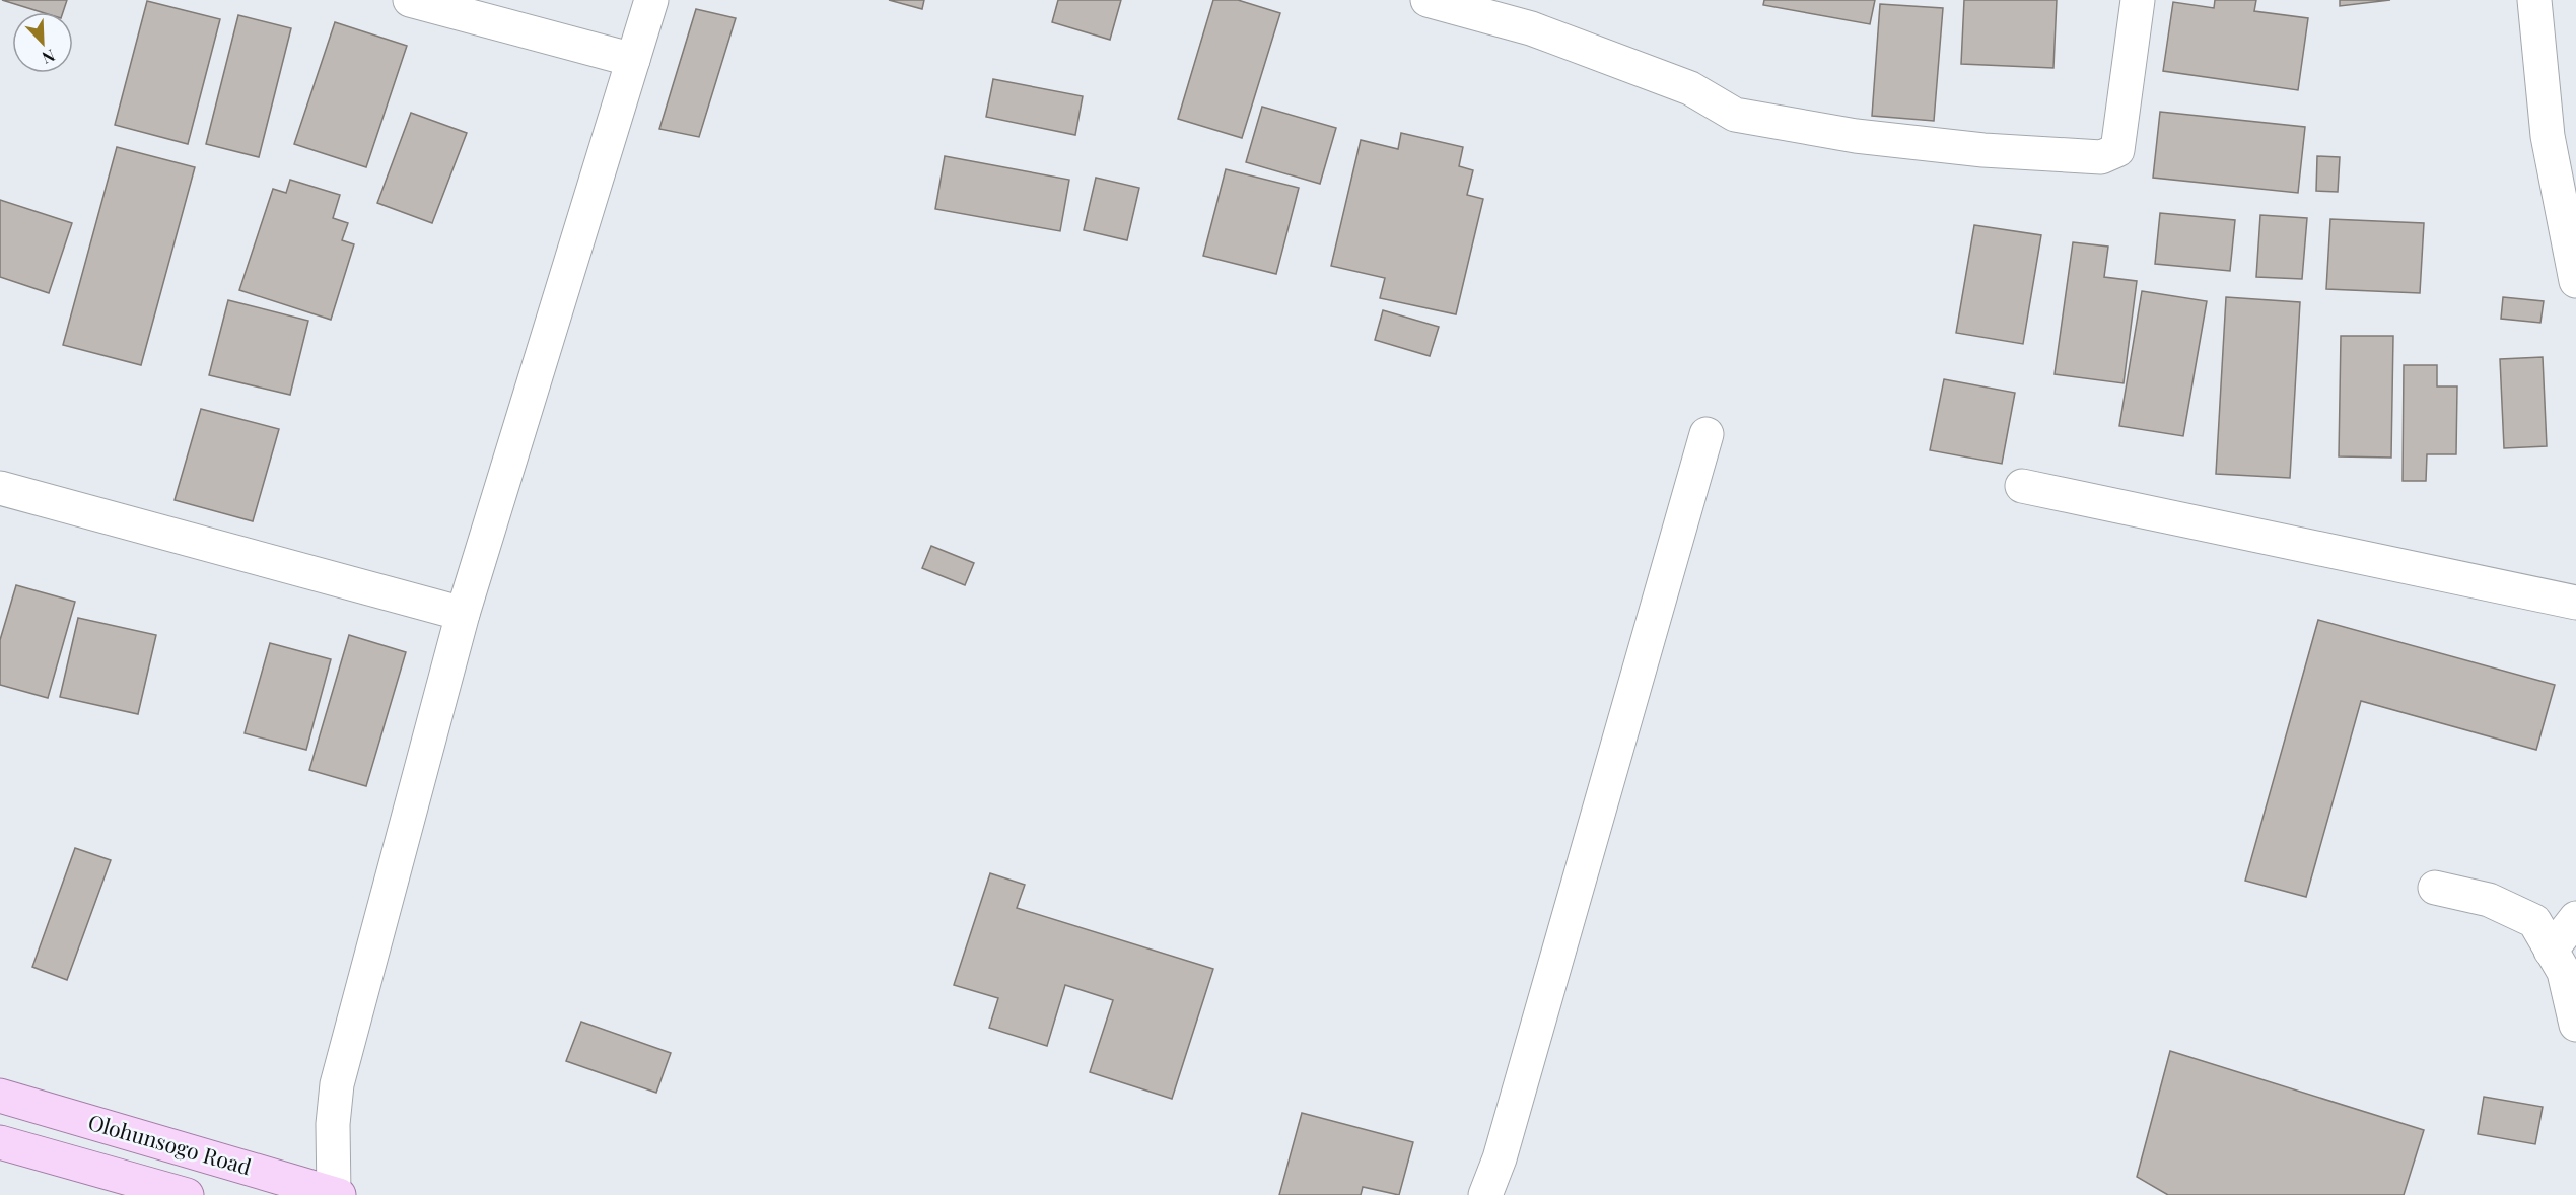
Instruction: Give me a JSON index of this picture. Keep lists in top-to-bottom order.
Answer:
{
  "streets": {
    "main road": ["Olohunsogo Road"]
  },
  "north": "bottom right"
}
